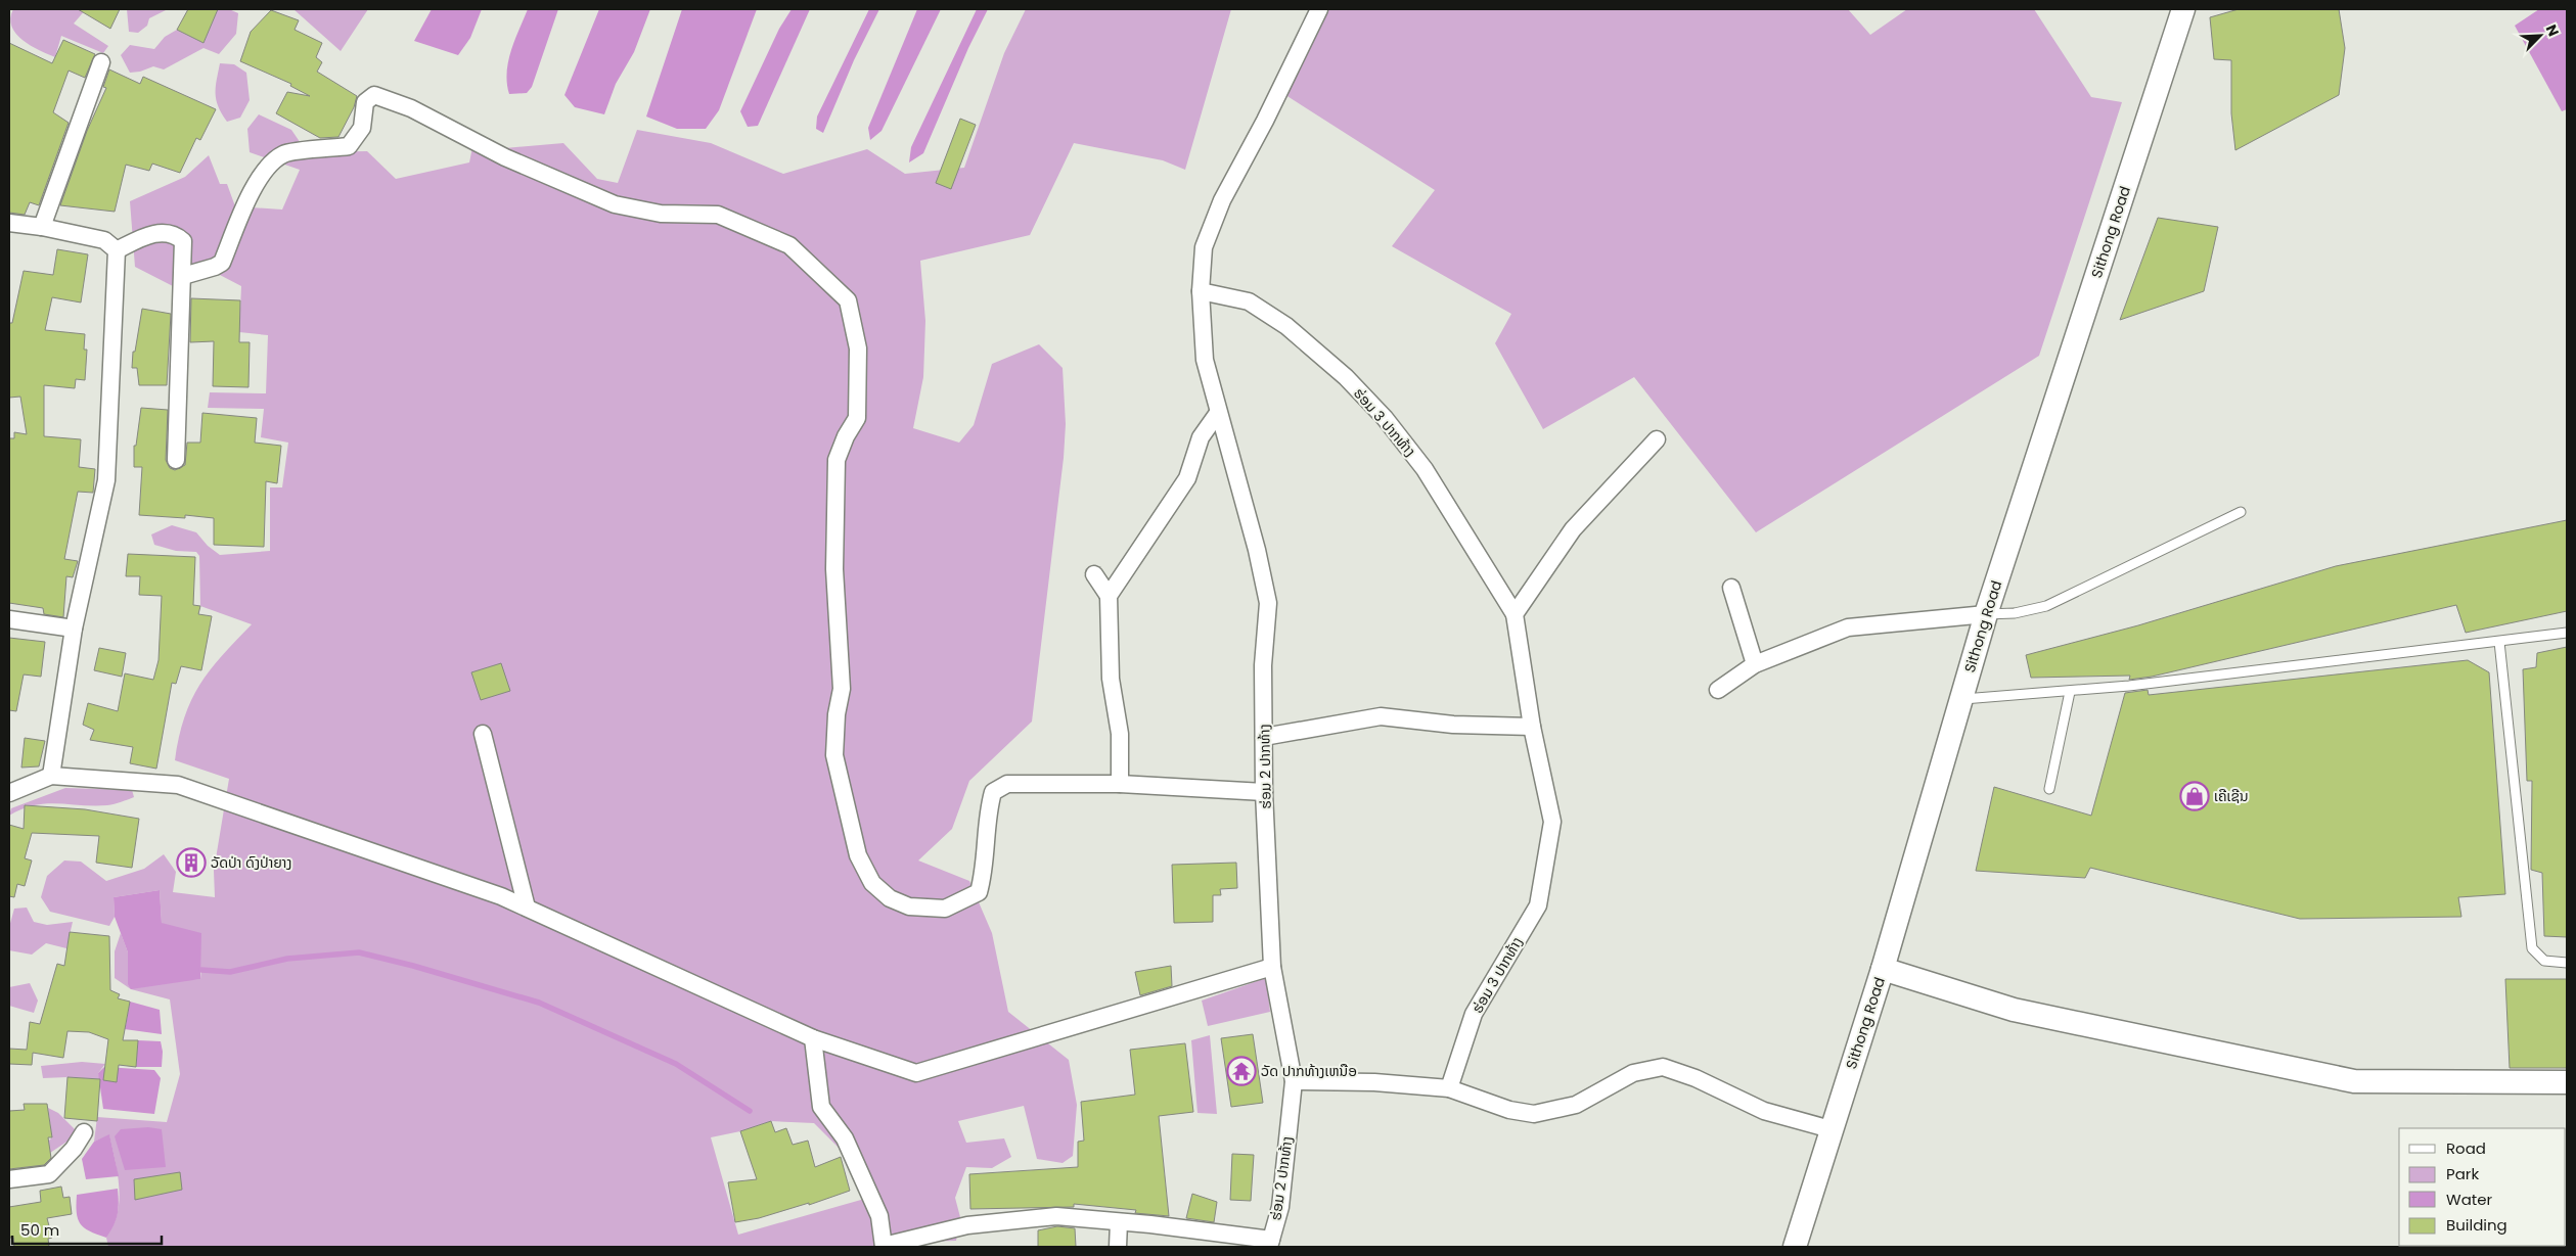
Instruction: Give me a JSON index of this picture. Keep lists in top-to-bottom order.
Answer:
{
  "streets": {
    "main road": ["Sithong Road"],
    "street": ["ຮ່ອມ 3 ປາກທ້າງ", "ຮ່ອມ 2 ປາກທ້າງ"]
  },
  "crossings": [
    ["ຮ່ອມ 3 ປາກທ້າງ", "ຮ່ອມ 2 ປາກທ້າງ"]
  ],
  "places": {
    "shop": ["ເຄີເຊີນ"],
    "building": ["ວັດປ່າ ດົງປ່າຍາງ"],
    "temple": ["ວັດ ປາກທ້າງເຫນືອ"]
  },
  "legend": [
    "Road",
    "Park",
    "Water",
    "Building"
  ],
  "scale_bar": "50 m",
  "north": "top right"
}
